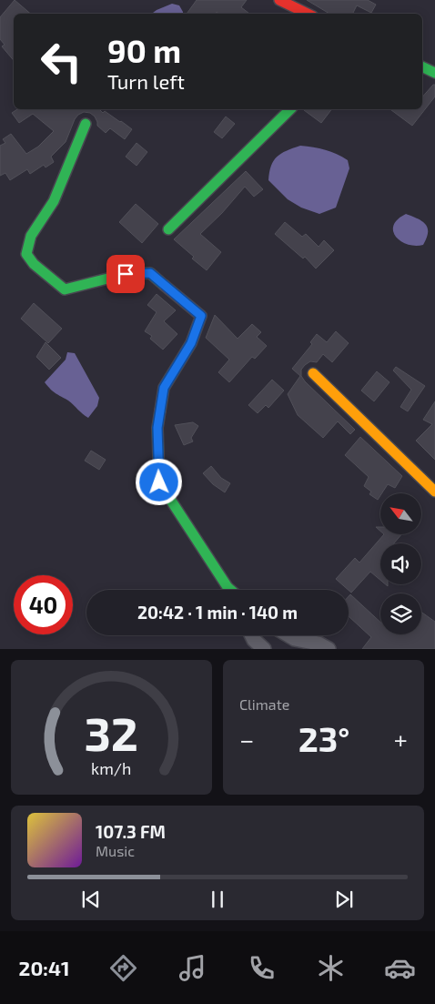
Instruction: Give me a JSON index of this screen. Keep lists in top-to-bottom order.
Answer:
{
  "north": "top left",
  "page": {
    "turn": ["90 m", "Turn left"],
    "limit": "40",
    "trip": "20:42 · 1 min · 140 m",
    "tile": "Climate",
    "heat": ["−", "23°", "+"],
    "song": ["107.3 FM", "Music"],
    "tabs": "20:41",
    "gauge": ["32", "km/h"]
  }
}
